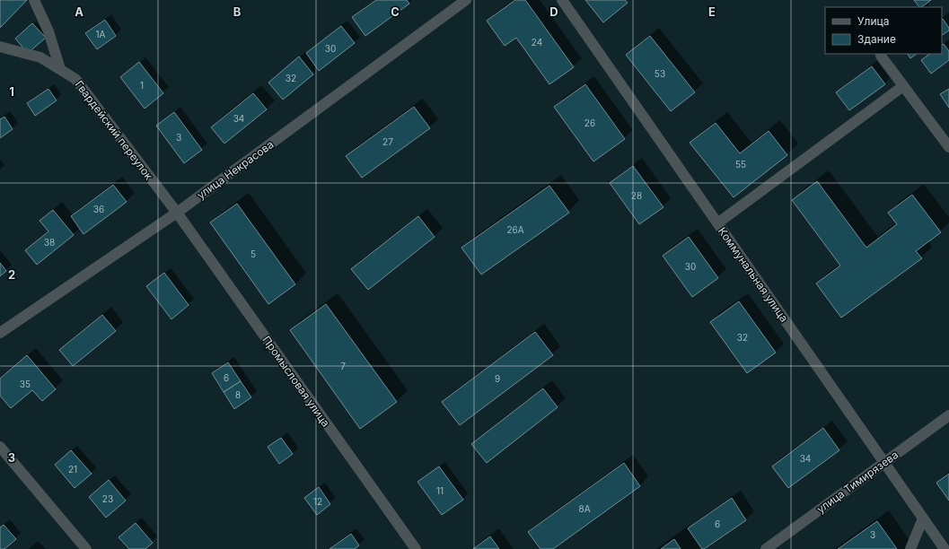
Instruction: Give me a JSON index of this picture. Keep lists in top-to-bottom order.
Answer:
{
  "streets": {
    "street": [
      "Гвардейский переулок",
      "улица Некрасова",
      "Коммунальная улица",
      "Промысловая улица",
      "улица Тимирязева"
    ]
  },
  "crossings": [
    ["Гвардейский переулок", "улица Некрасова"],
    ["Гвардейский переулок", "Промысловая улица"],
    ["улица Некрасова", "Промысловая улица"],
    ["Коммунальная улица", "улица Тимирязева"]
  ],
  "house_numbers": [
    "1А",
    "24",
    "30",
    "53",
    "32",
    "1",
    "34",
    "26",
    "3",
    "27",
    "55",
    "28",
    "36",
    "26А",
    "38",
    "5",
    "30",
    "32",
    "7",
    "6",
    "9",
    "35",
    "8",
    "34",
    "21",
    "11",
    "23",
    "12",
    "8А",
    "6",
    "3"
  ],
  "legend": ["Улица", "Здание"],
  "grid": {
    "columns": [
      "A",
      "B",
      "C",
      "D",
      "E"
    ],
    "rows": ["1", "2", "3"]
  }
}
